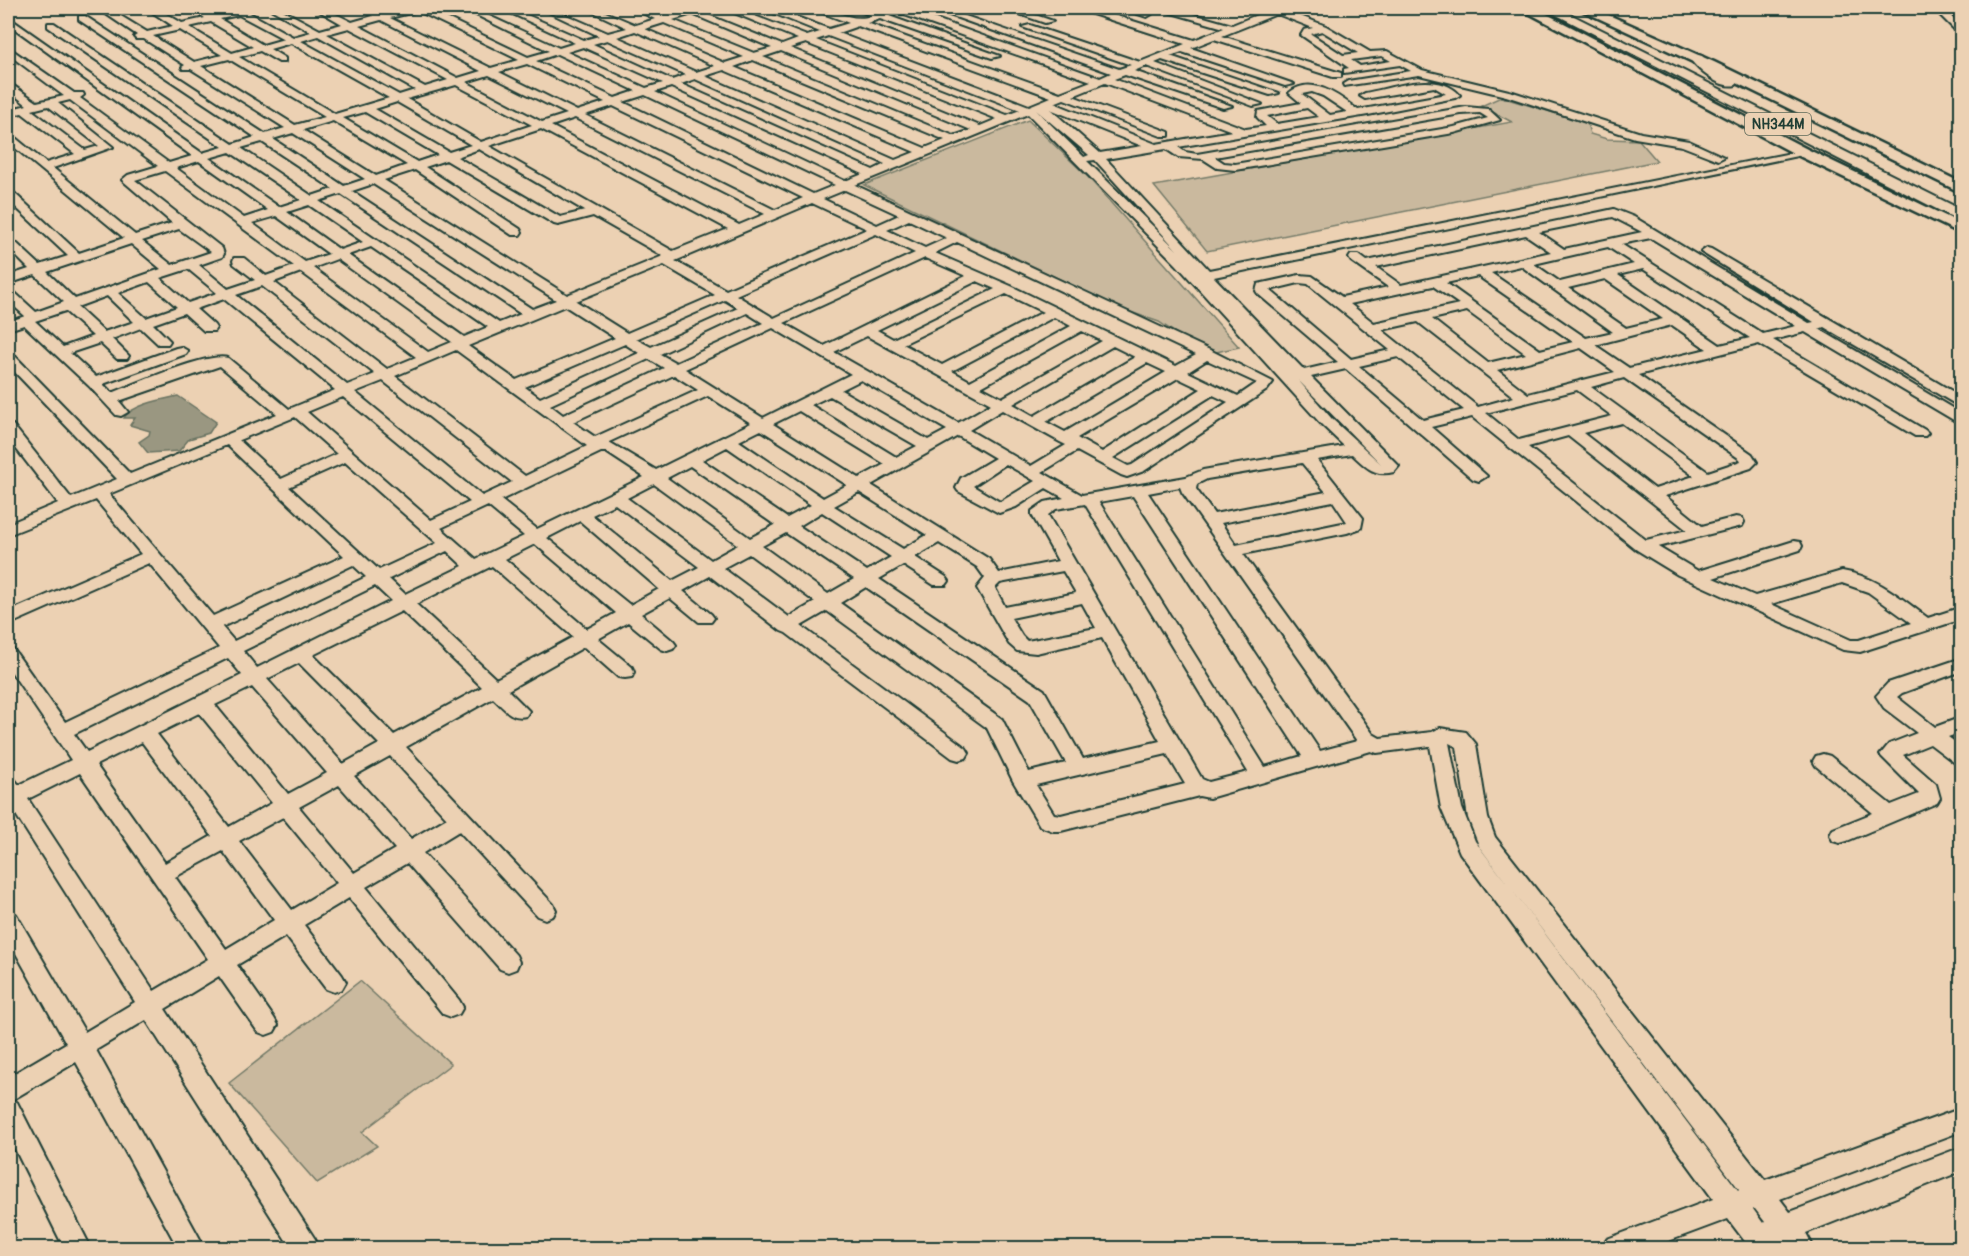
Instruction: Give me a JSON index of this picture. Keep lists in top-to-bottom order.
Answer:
{
  "streets": {
    "highway": ["NH344M"]
  }
}
